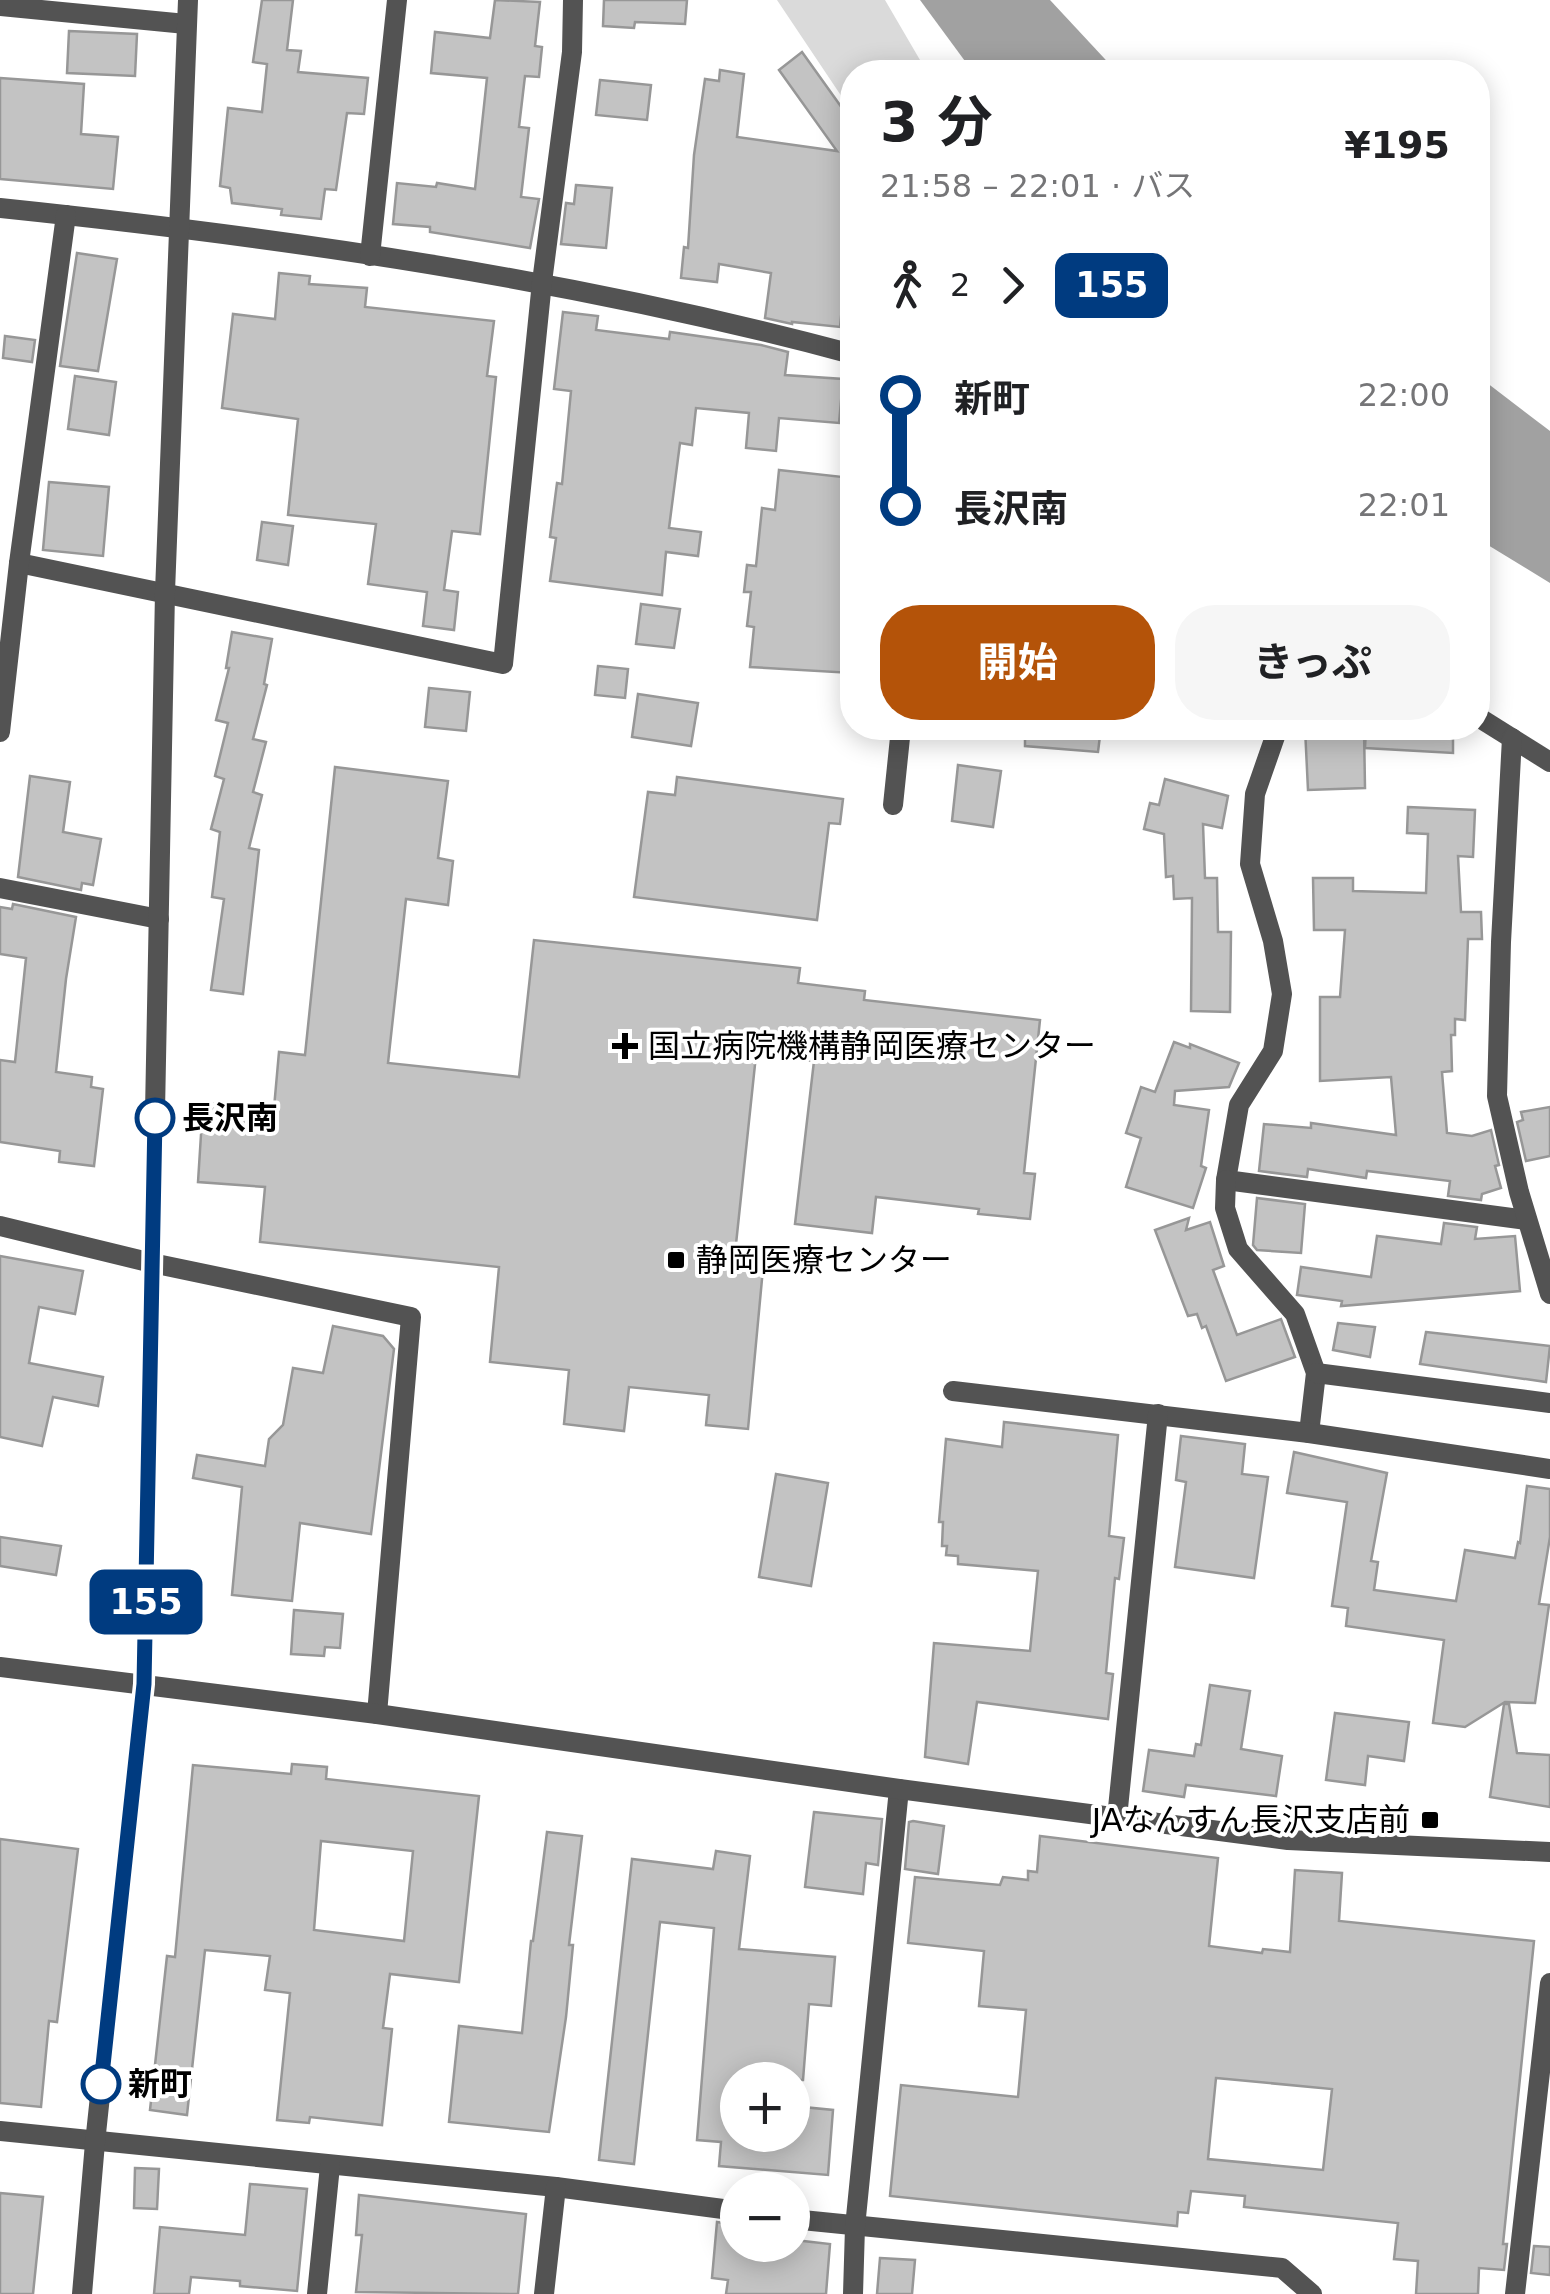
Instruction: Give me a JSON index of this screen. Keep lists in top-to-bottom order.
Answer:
{
  "places": {
    "health": ["国立病院機構静岡医療センター"],
    "other": ["長沢南", "新町"],
    "transit": ["静岡医療センター", "JAなんすん長沢支店前"]
  },
  "lines": ["bus line 155"],
  "page": {
    "on_map": "155",
    "heading": ["3 分", "21:58 – 22:01 · バス", "¥195"],
    "legs": ["2", "155"],
    "list": [
      {
        "name": "新町",
        "value": "22:00"
      },
      {
        "name": "長沢南",
        "value": "22:01"
      }
    ],
    "buttons": ["開始", "きっぷ"],
    "map_buttons": ["+", "−"]
  }
}
